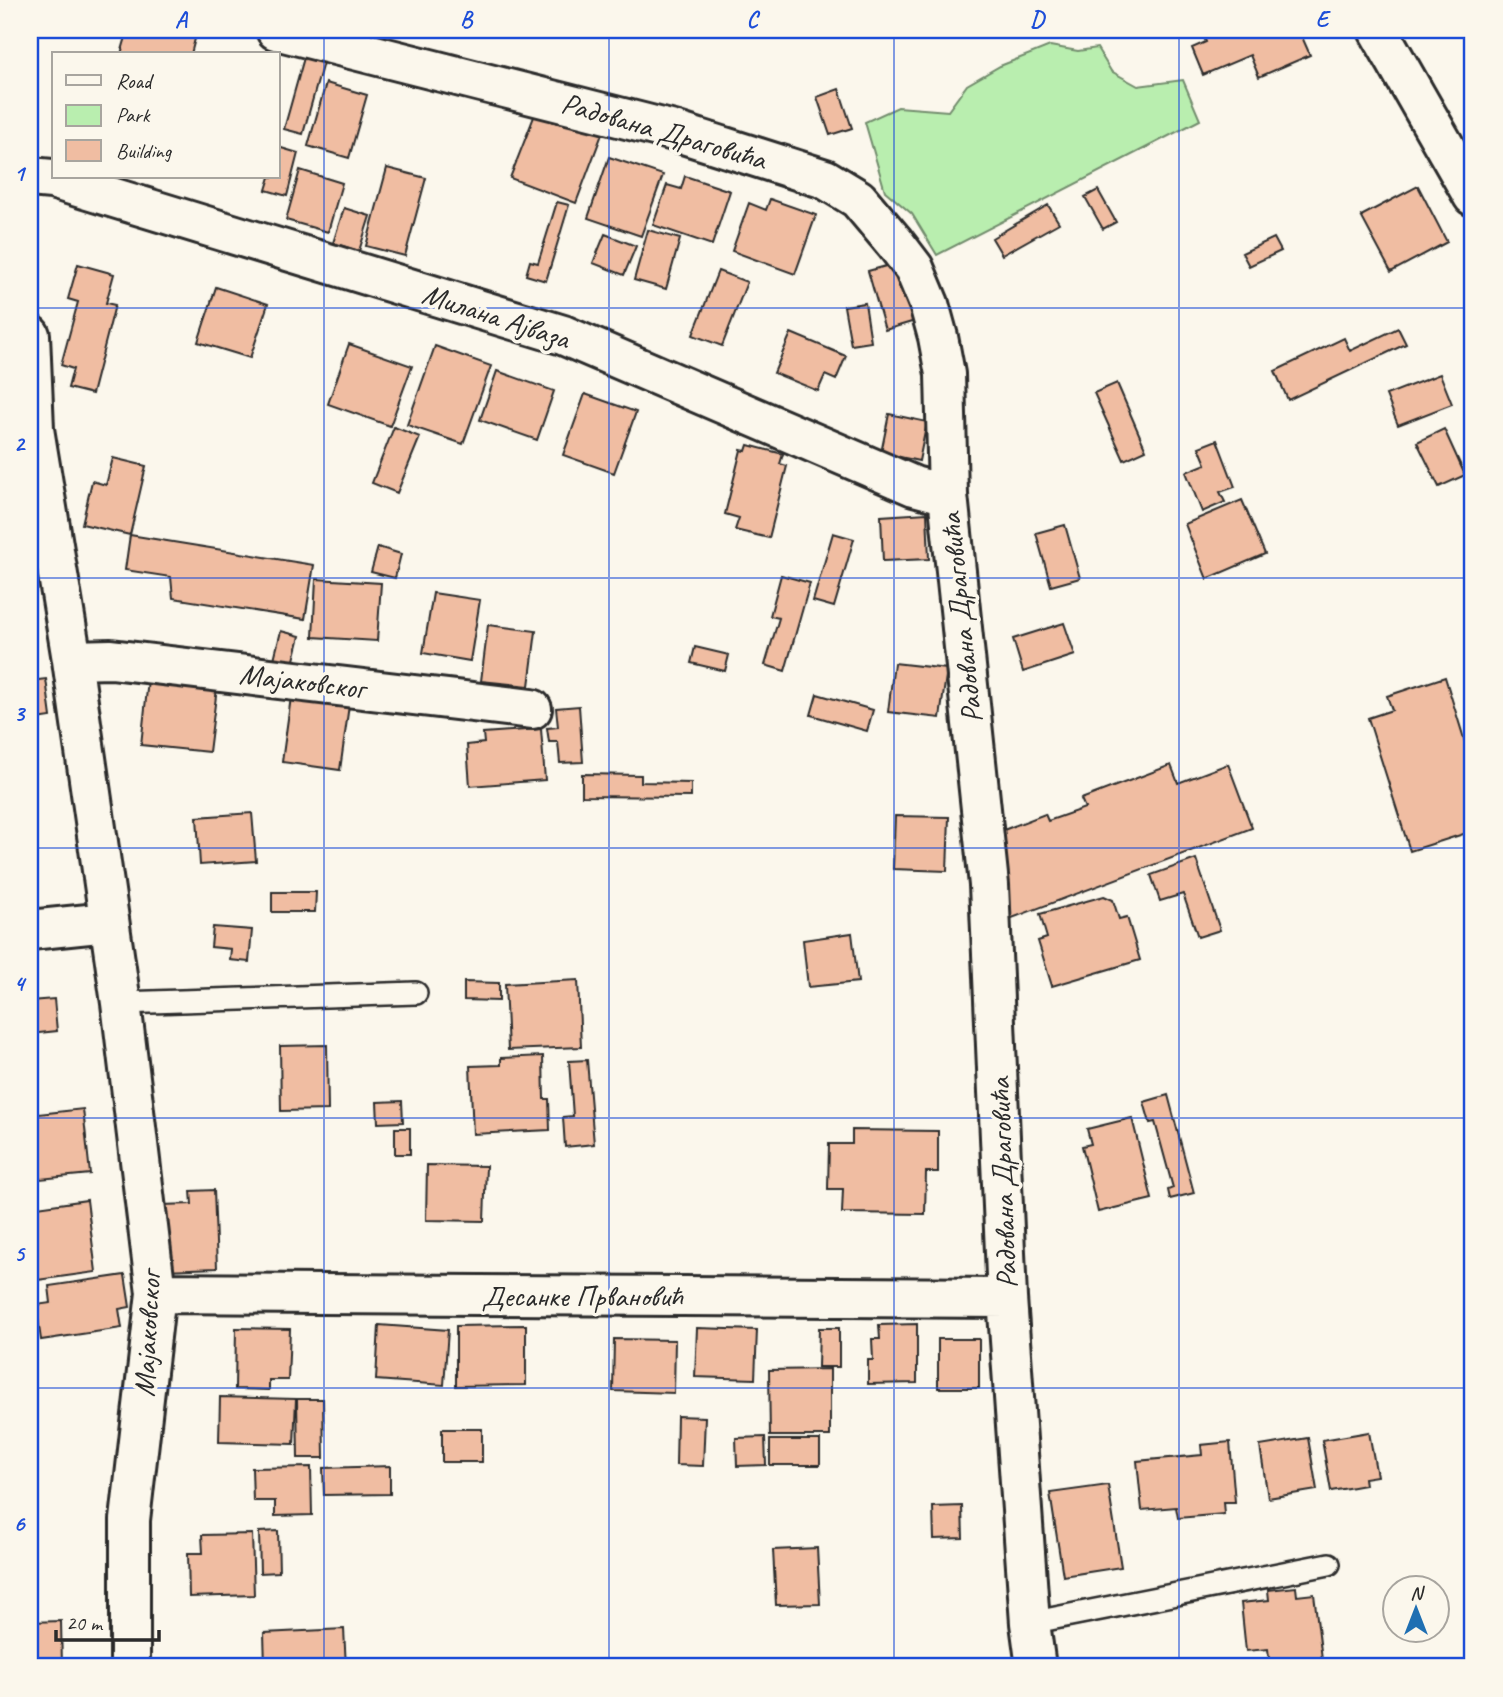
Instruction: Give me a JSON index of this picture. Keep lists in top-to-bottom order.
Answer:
{
  "streets": {
    "street": [
      "Радована Драговића",
      "Милана Ајваза",
      "Мајаковског",
      "Десанке Првановић"
    ]
  },
  "crossings": [
    ["Радована Драговића", "Милана Ајваза"],
    ["Радована Драговића", "Десанке Првановић"],
    ["Мајаковског", "Десанке Првановић"]
  ],
  "legend": ["Road", "Park", "Building"],
  "scale_bar": "20 m",
  "north": "top",
  "grid": {
    "columns": [
      "A",
      "B",
      "C",
      "D",
      "E"
    ],
    "rows": [
      "1",
      "2",
      "3",
      "4",
      "5",
      "6"
    ]
  }
}
